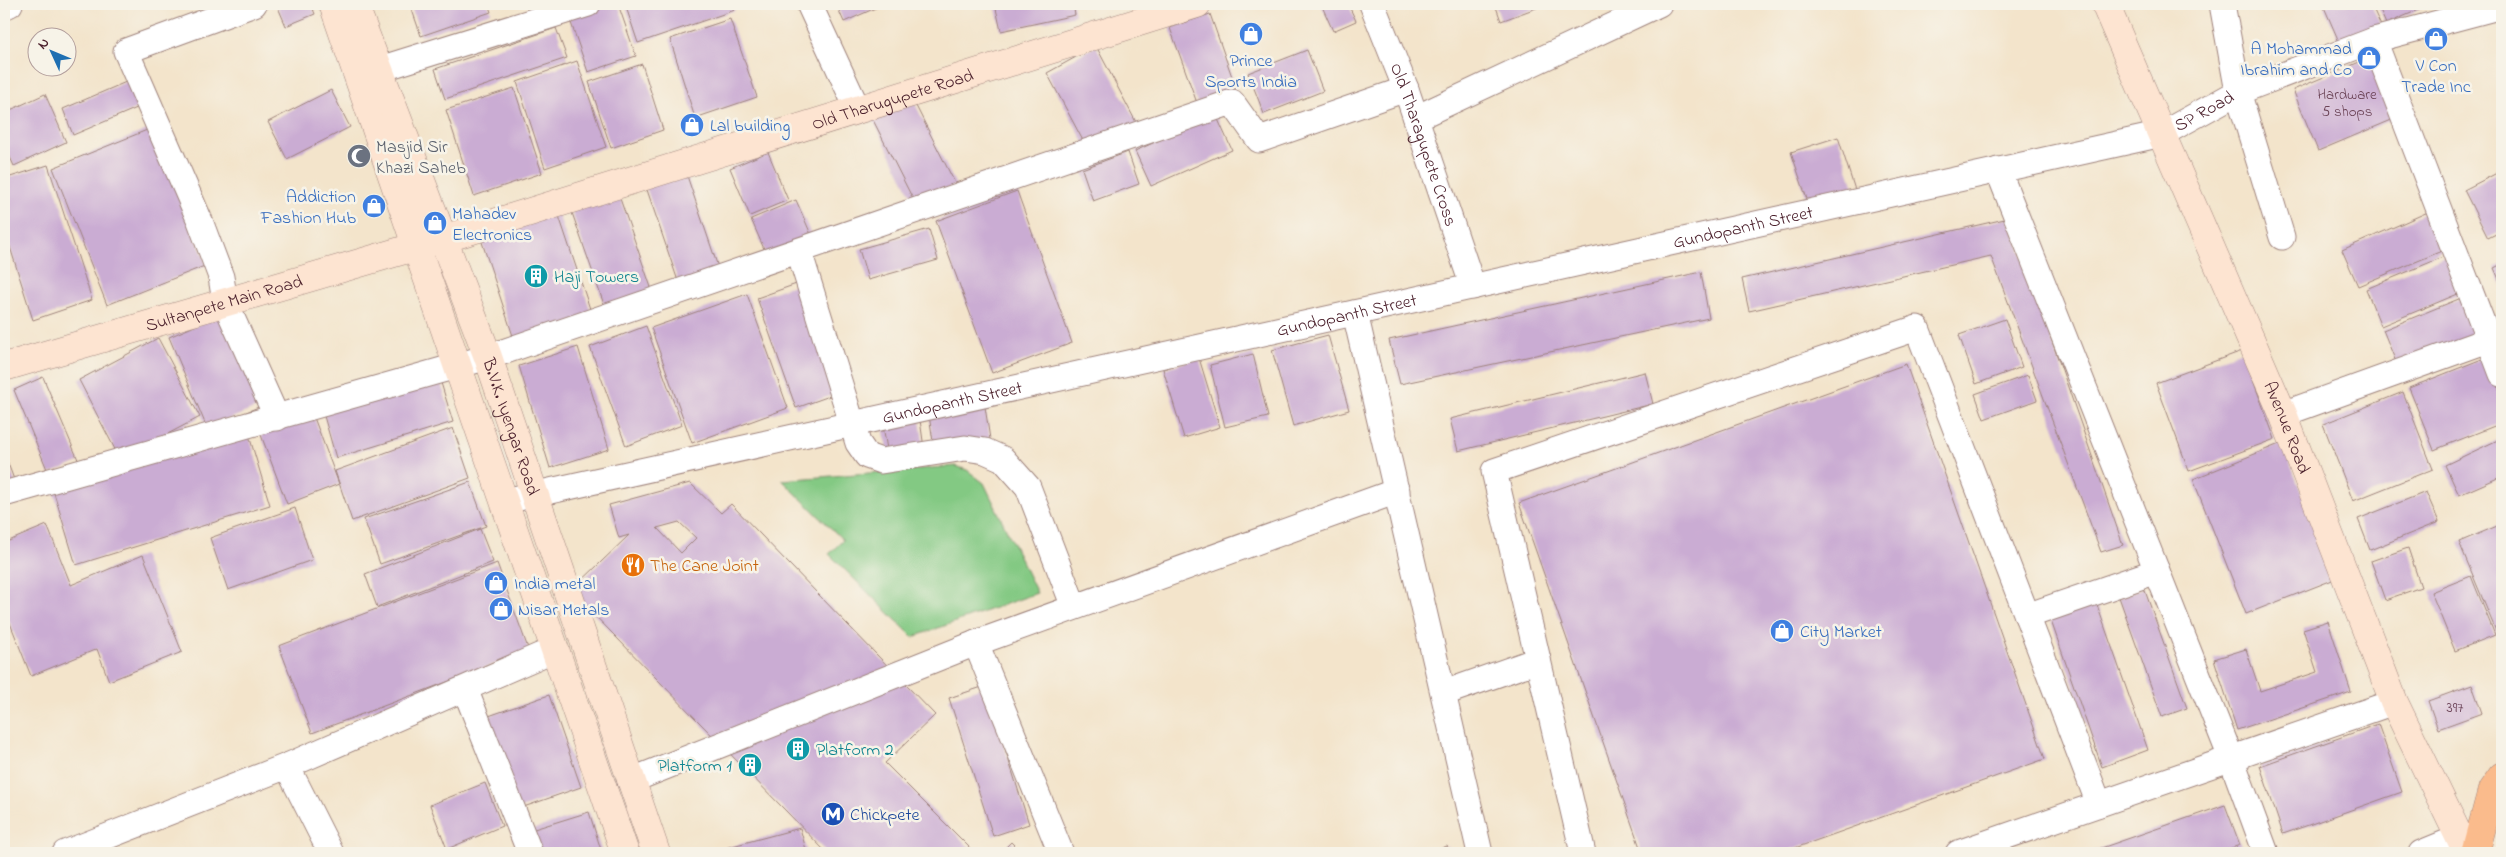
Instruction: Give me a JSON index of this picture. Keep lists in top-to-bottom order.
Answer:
{
  "streets": {
    "street": [
      "Old Tharugupete Road",
      "SP Road",
      "Old Tharagupete Cross",
      "Gundopanth Street",
      "Sultanpete Main Road",
      "B.V.K. Iyengar Road",
      "Avenue Road"
    ]
  },
  "crossings": [
    ["Old Tharugupete Road", "Sultanpete Main Road"],
    ["Old Tharugupete Road", "B.V.K. Iyengar Road"],
    ["SP Road", "Gundopanth Street"],
    ["SP Road", "Avenue Road"],
    ["Old Tharagupete Cross", "Gundopanth Street"],
    ["Gundopanth Street", "B.V.K. Iyengar Road"],
    ["Gundopanth Street", "Avenue Road"],
    ["Sultanpete Main Road", "B.V.K. Iyengar Road"]
  ],
  "places": {
    "shop": [
      "Prince Sports India",
      "V Con Trade Inc",
      "A Mohammad Ibrahim and Co",
      "Lal building",
      "Addiction Fashion Hub",
      "Mahadev Electronics",
      "India metal",
      "Nisar Metals",
      "City Market"
    ],
    "mosque": ["Masjid Sir Khazi Saheb"],
    "building": ["Haji Towers", "Platform 2", "Platform 1"],
    "restaurant": ["The Cane Joint"],
    "metro station": ["Chickpete"]
  },
  "house_numbers": ["Hardware 5 shops", "397"],
  "north": "top left"
}
